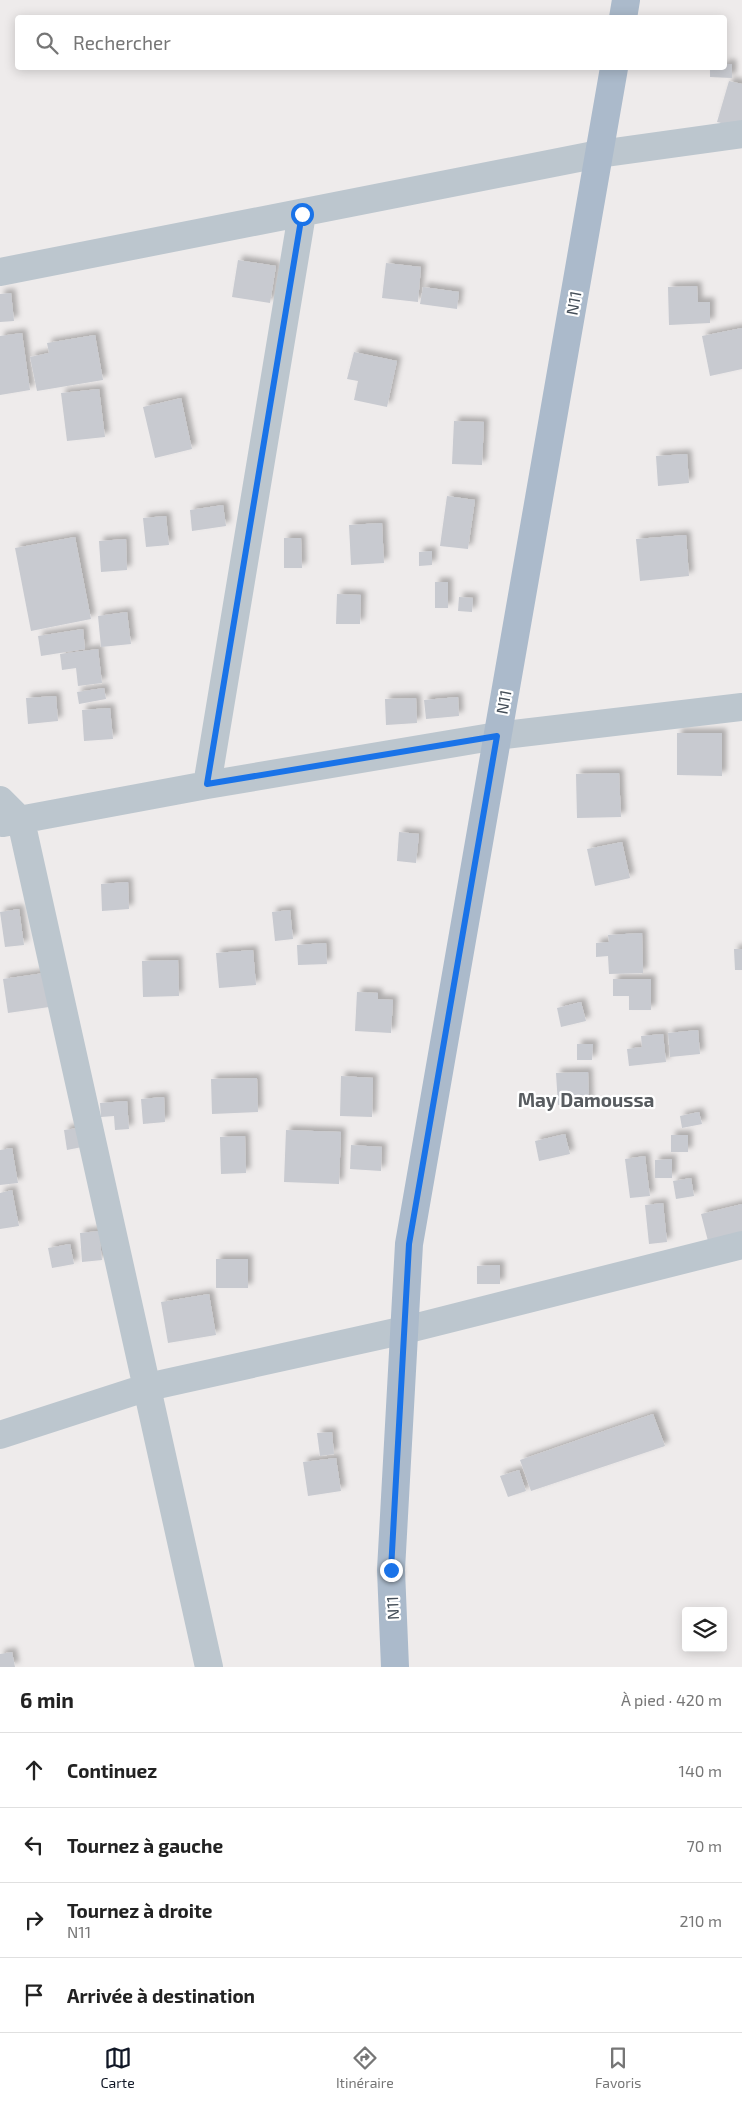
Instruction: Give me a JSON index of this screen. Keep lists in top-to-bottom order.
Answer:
{
  "streets": {
    "main road": ["N11"]
  },
  "districts": ["May Damoussa"],
  "page": {
    "search": "Rechercher",
    "heading": ["6 min", "À pied · 420 m"],
    "list": [
      ["Continuez", "140 m"],
      ["Tournez à gauche", "70 m"],
      ["Tournez à droite", "N11", "210 m"],
      "Arrivée à destination"
    ],
    "nav": ["Carte", "Itinéraire", "Favoris"]
  }
}
